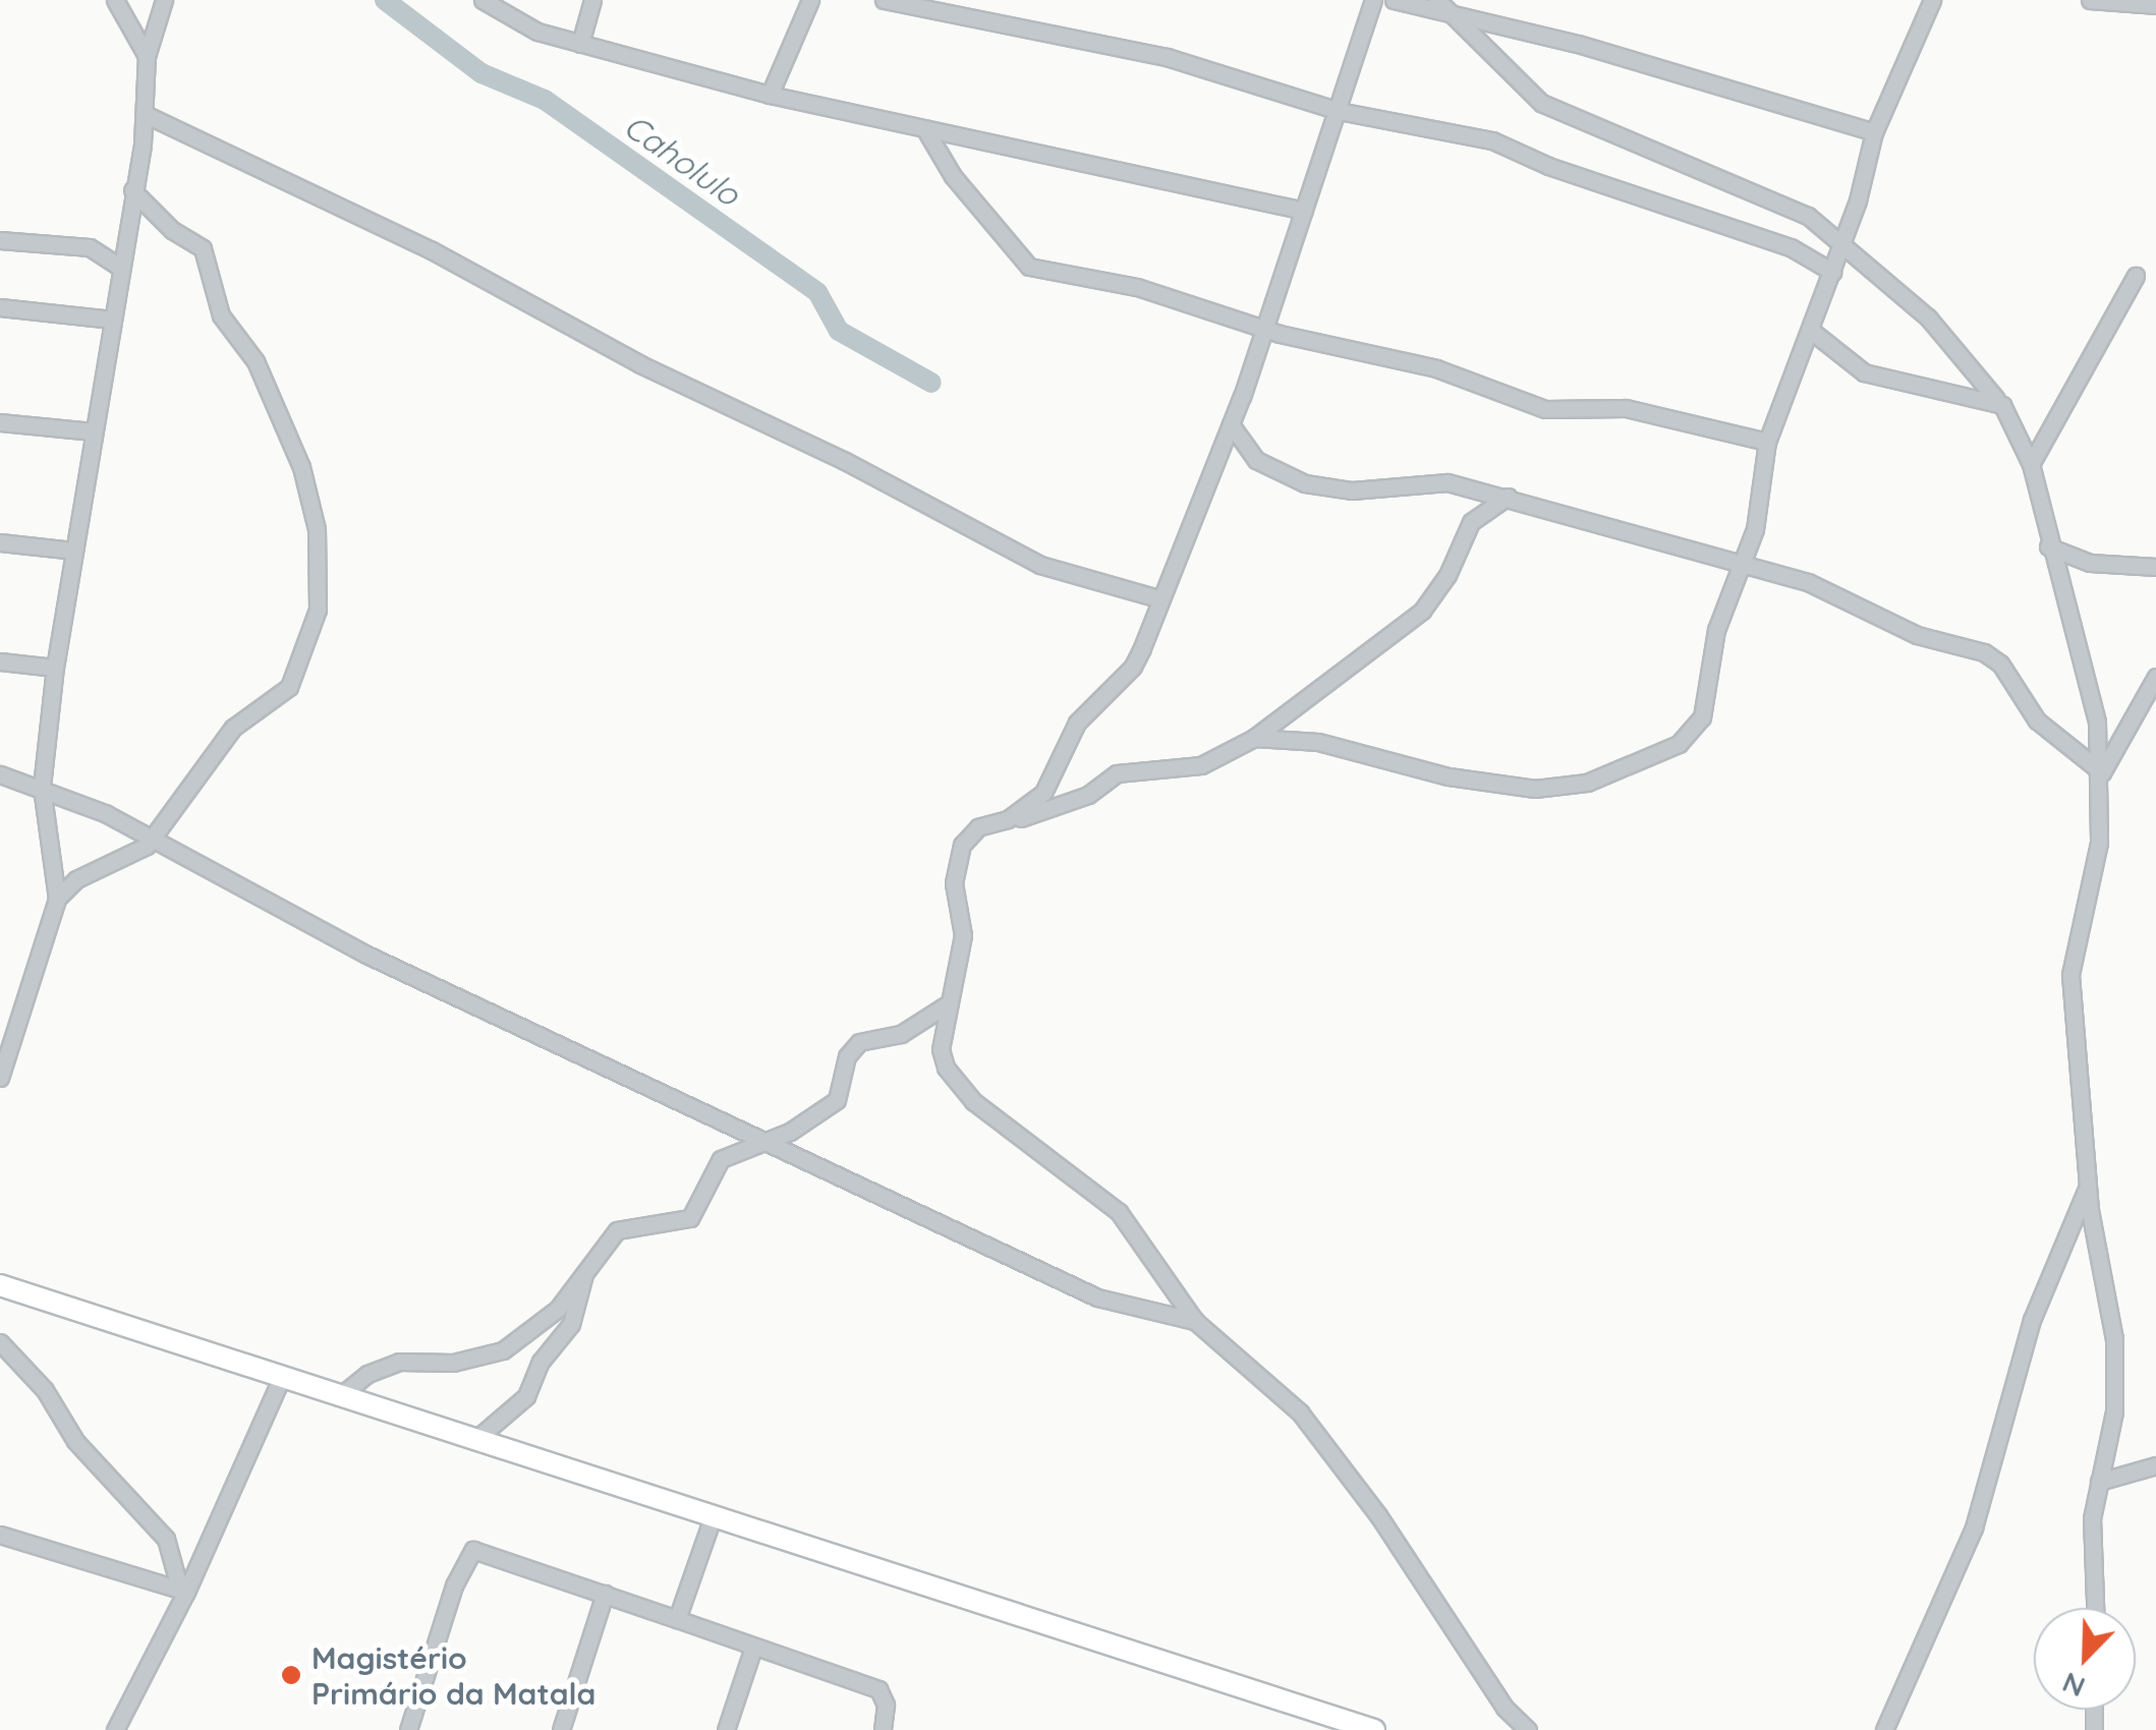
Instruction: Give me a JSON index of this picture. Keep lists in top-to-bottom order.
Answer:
{
  "water": ["Caholulo"],
  "places": ["Magistério Primário da Matala"],
  "north": "bottom left"
}
